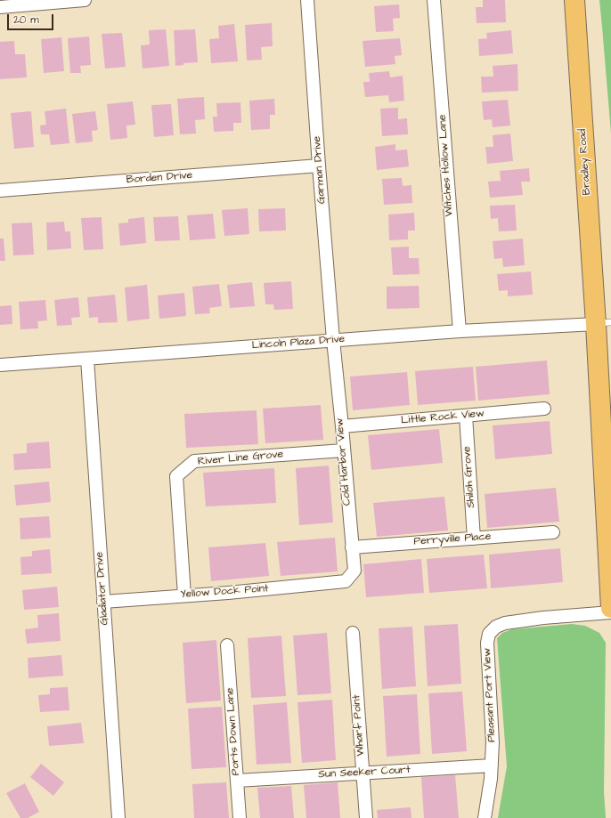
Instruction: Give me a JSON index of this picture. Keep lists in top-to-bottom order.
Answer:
{
  "streets": {
    "main road": ["Bradley Road"],
    "street": [
      "Witches Hollow Lane",
      "Garman Drive",
      "Borden Drive",
      "Lincoln Plaza Drive",
      "Little Rock View",
      "River Line Grove",
      "Cold Harbor View",
      "Shiloh Grove",
      "Perryville Place",
      "Gladiator Drive",
      "Yellow Dock Point",
      "Pleasant Port View",
      "Wharf Point",
      "Ports Down Lane",
      "Sun Seeker Court"
    ]
  },
  "crossings": [
    ["Bradley Road", "Lincoln Plaza Drive"],
    ["Witches Hollow Lane", "Lincoln Plaza Drive"],
    ["Garman Drive", "Borden Drive"],
    ["Garman Drive", "Lincoln Plaza Drive"],
    ["Garman Drive", "Cold Harbor View"],
    ["Lincoln Plaza Drive", "Cold Harbor View"],
    ["Lincoln Plaza Drive", "Gladiator Drive"],
    ["Little Rock View", "Cold Harbor View"],
    ["Little Rock View", "Shiloh Grove"],
    ["River Line Grove", "Cold Harbor View"],
    ["River Line Grove", "Yellow Dock Point"],
    ["Cold Harbor View", "Perryville Place"],
    ["Cold Harbor View", "Yellow Dock Point"],
    ["Shiloh Grove", "Perryville Place"],
    ["Gladiator Drive", "Yellow Dock Point"],
    ["Pleasant Port View", "Sun Seeker Court"],
    ["Wharf Point", "Sun Seeker Court"],
    ["Ports Down Lane", "Sun Seeker Court"]
  ],
  "scale_bar": "20 m"
}
